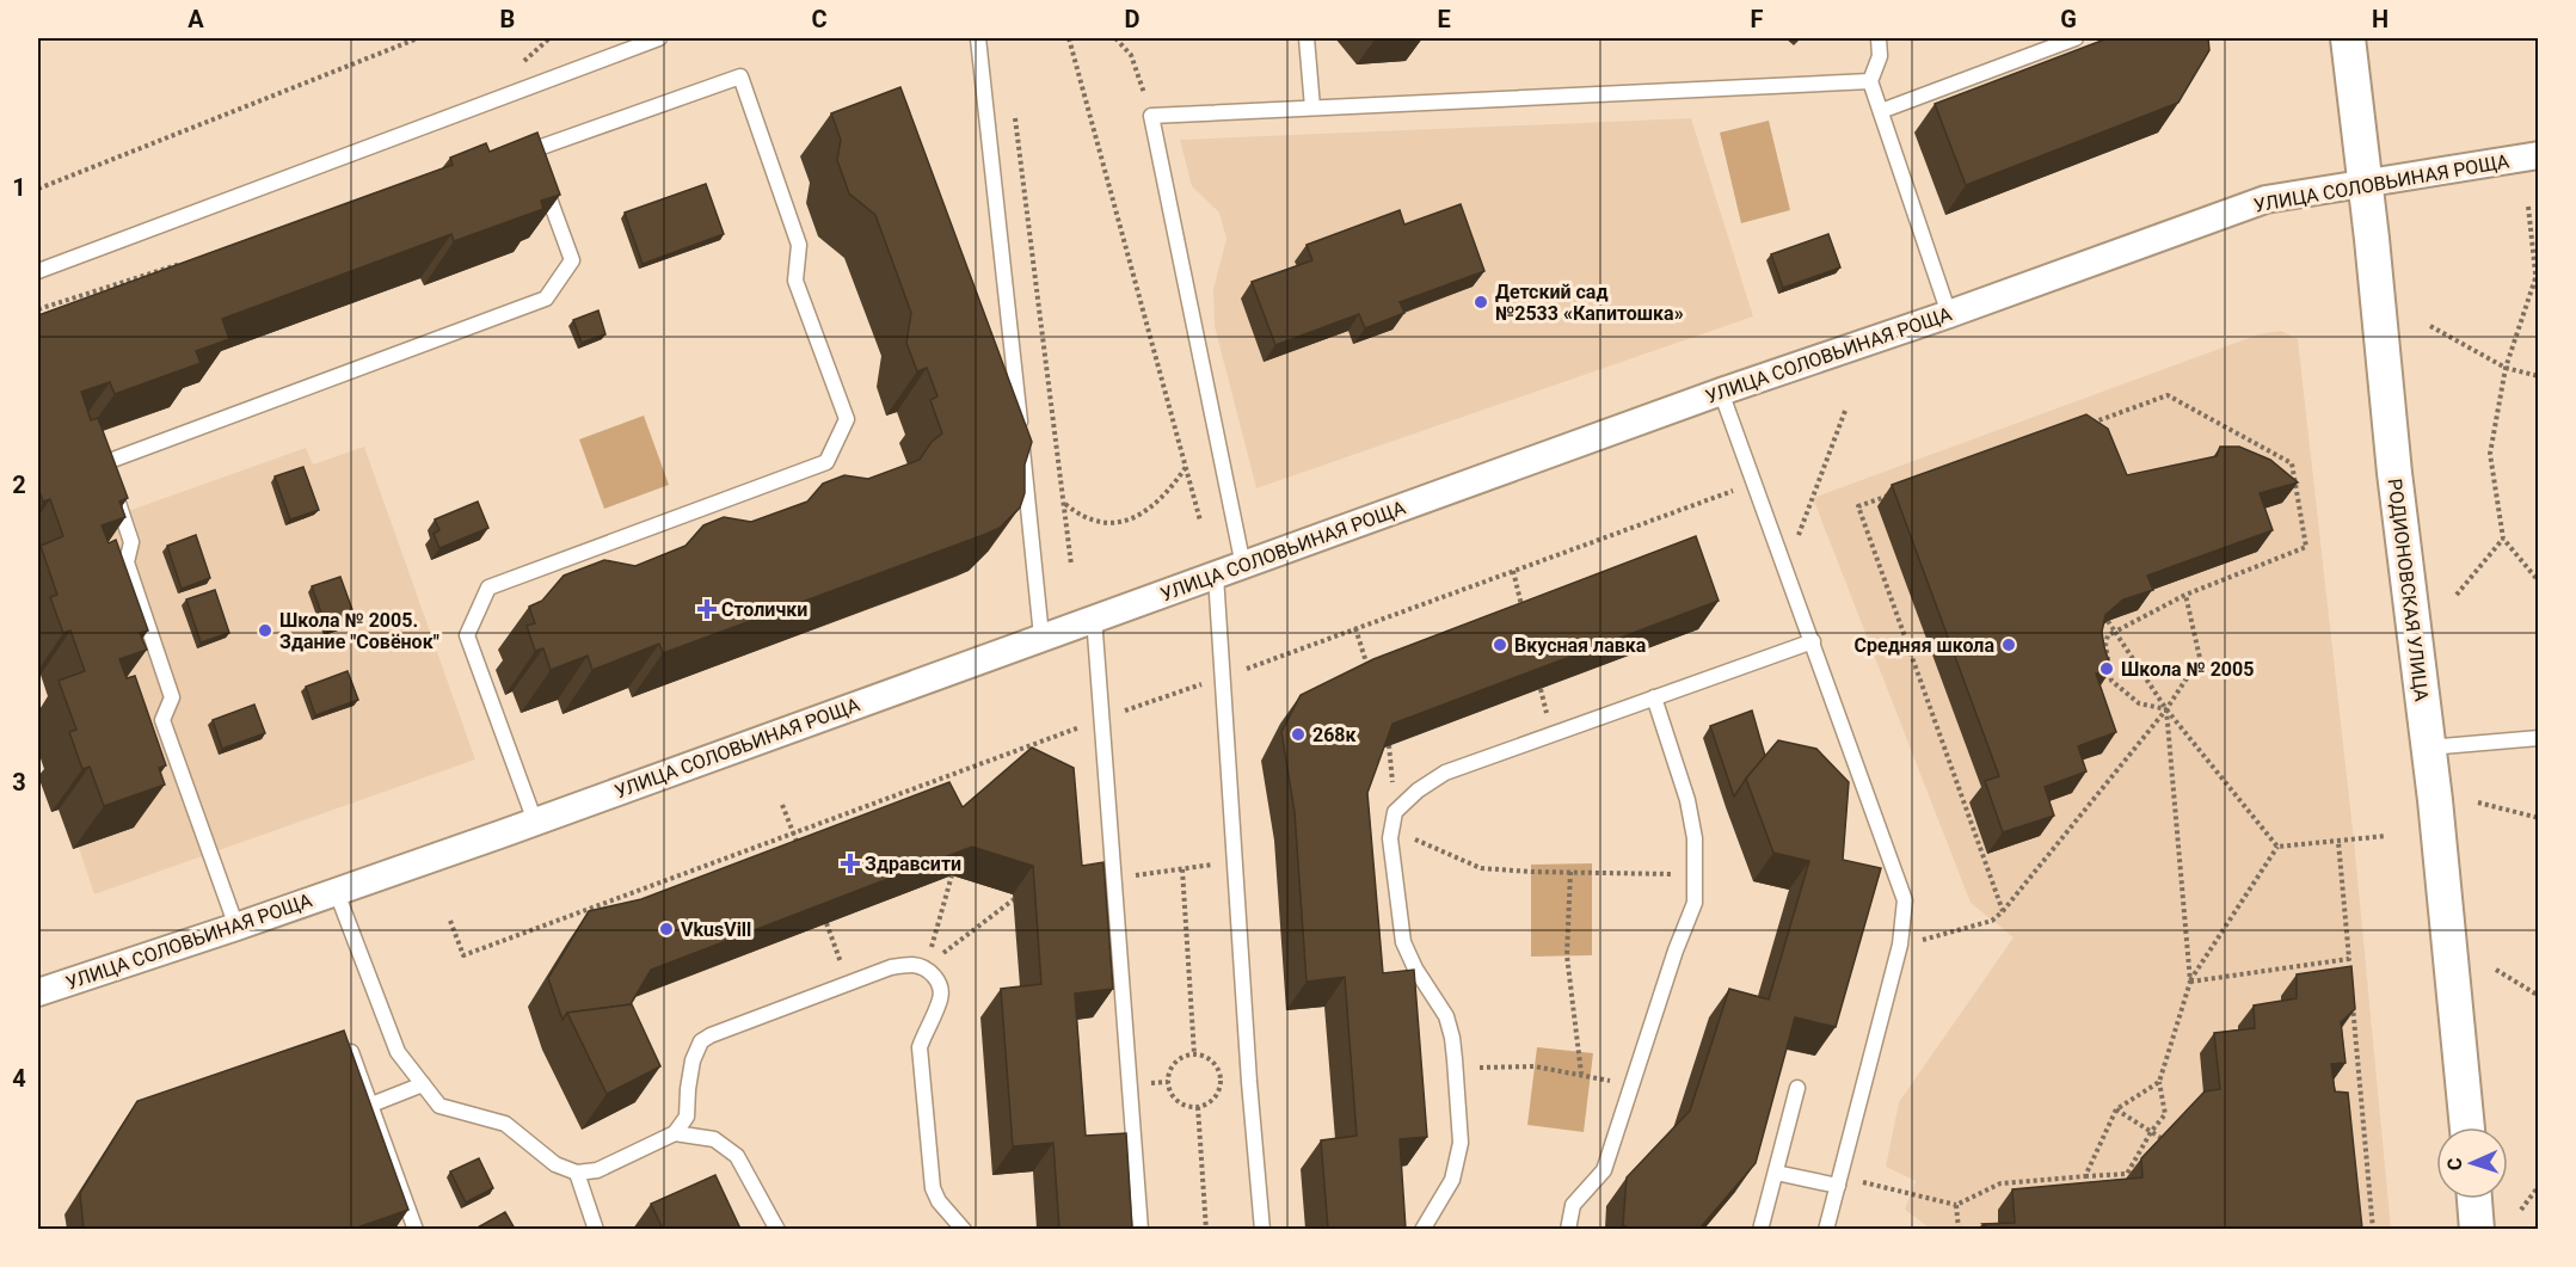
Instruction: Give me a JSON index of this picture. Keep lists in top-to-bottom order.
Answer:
{
  "streets": {
    "street": ["УЛИЦА СОЛОВЬИНАЯ РОЩА", "РОДИОНОВСКАЯ УЛИЦА"]
  },
  "crossings": [
    ["УЛИЦА СОЛОВЬИНАЯ РОЩА", "РОДИОНОВСКАЯ УЛИЦА"]
  ],
  "places": {
    "other": [
      "Детский сад №2533 «Капитошка»",
      "Школа № 2005. Здание \"Совёнок\"",
      "Вкусная лавка",
      "Средняя школа",
      "Школа № 2005",
      "268к",
      "VkusVill"
    ],
    "health": ["Столички", "Здравсити"]
  },
  "north": "left",
  "grid": {
    "columns": [
      "A",
      "B",
      "C",
      "D",
      "E",
      "F",
      "G",
      "H"
    ],
    "rows": [
      "1",
      "2",
      "3",
      "4"
    ]
  }
}
